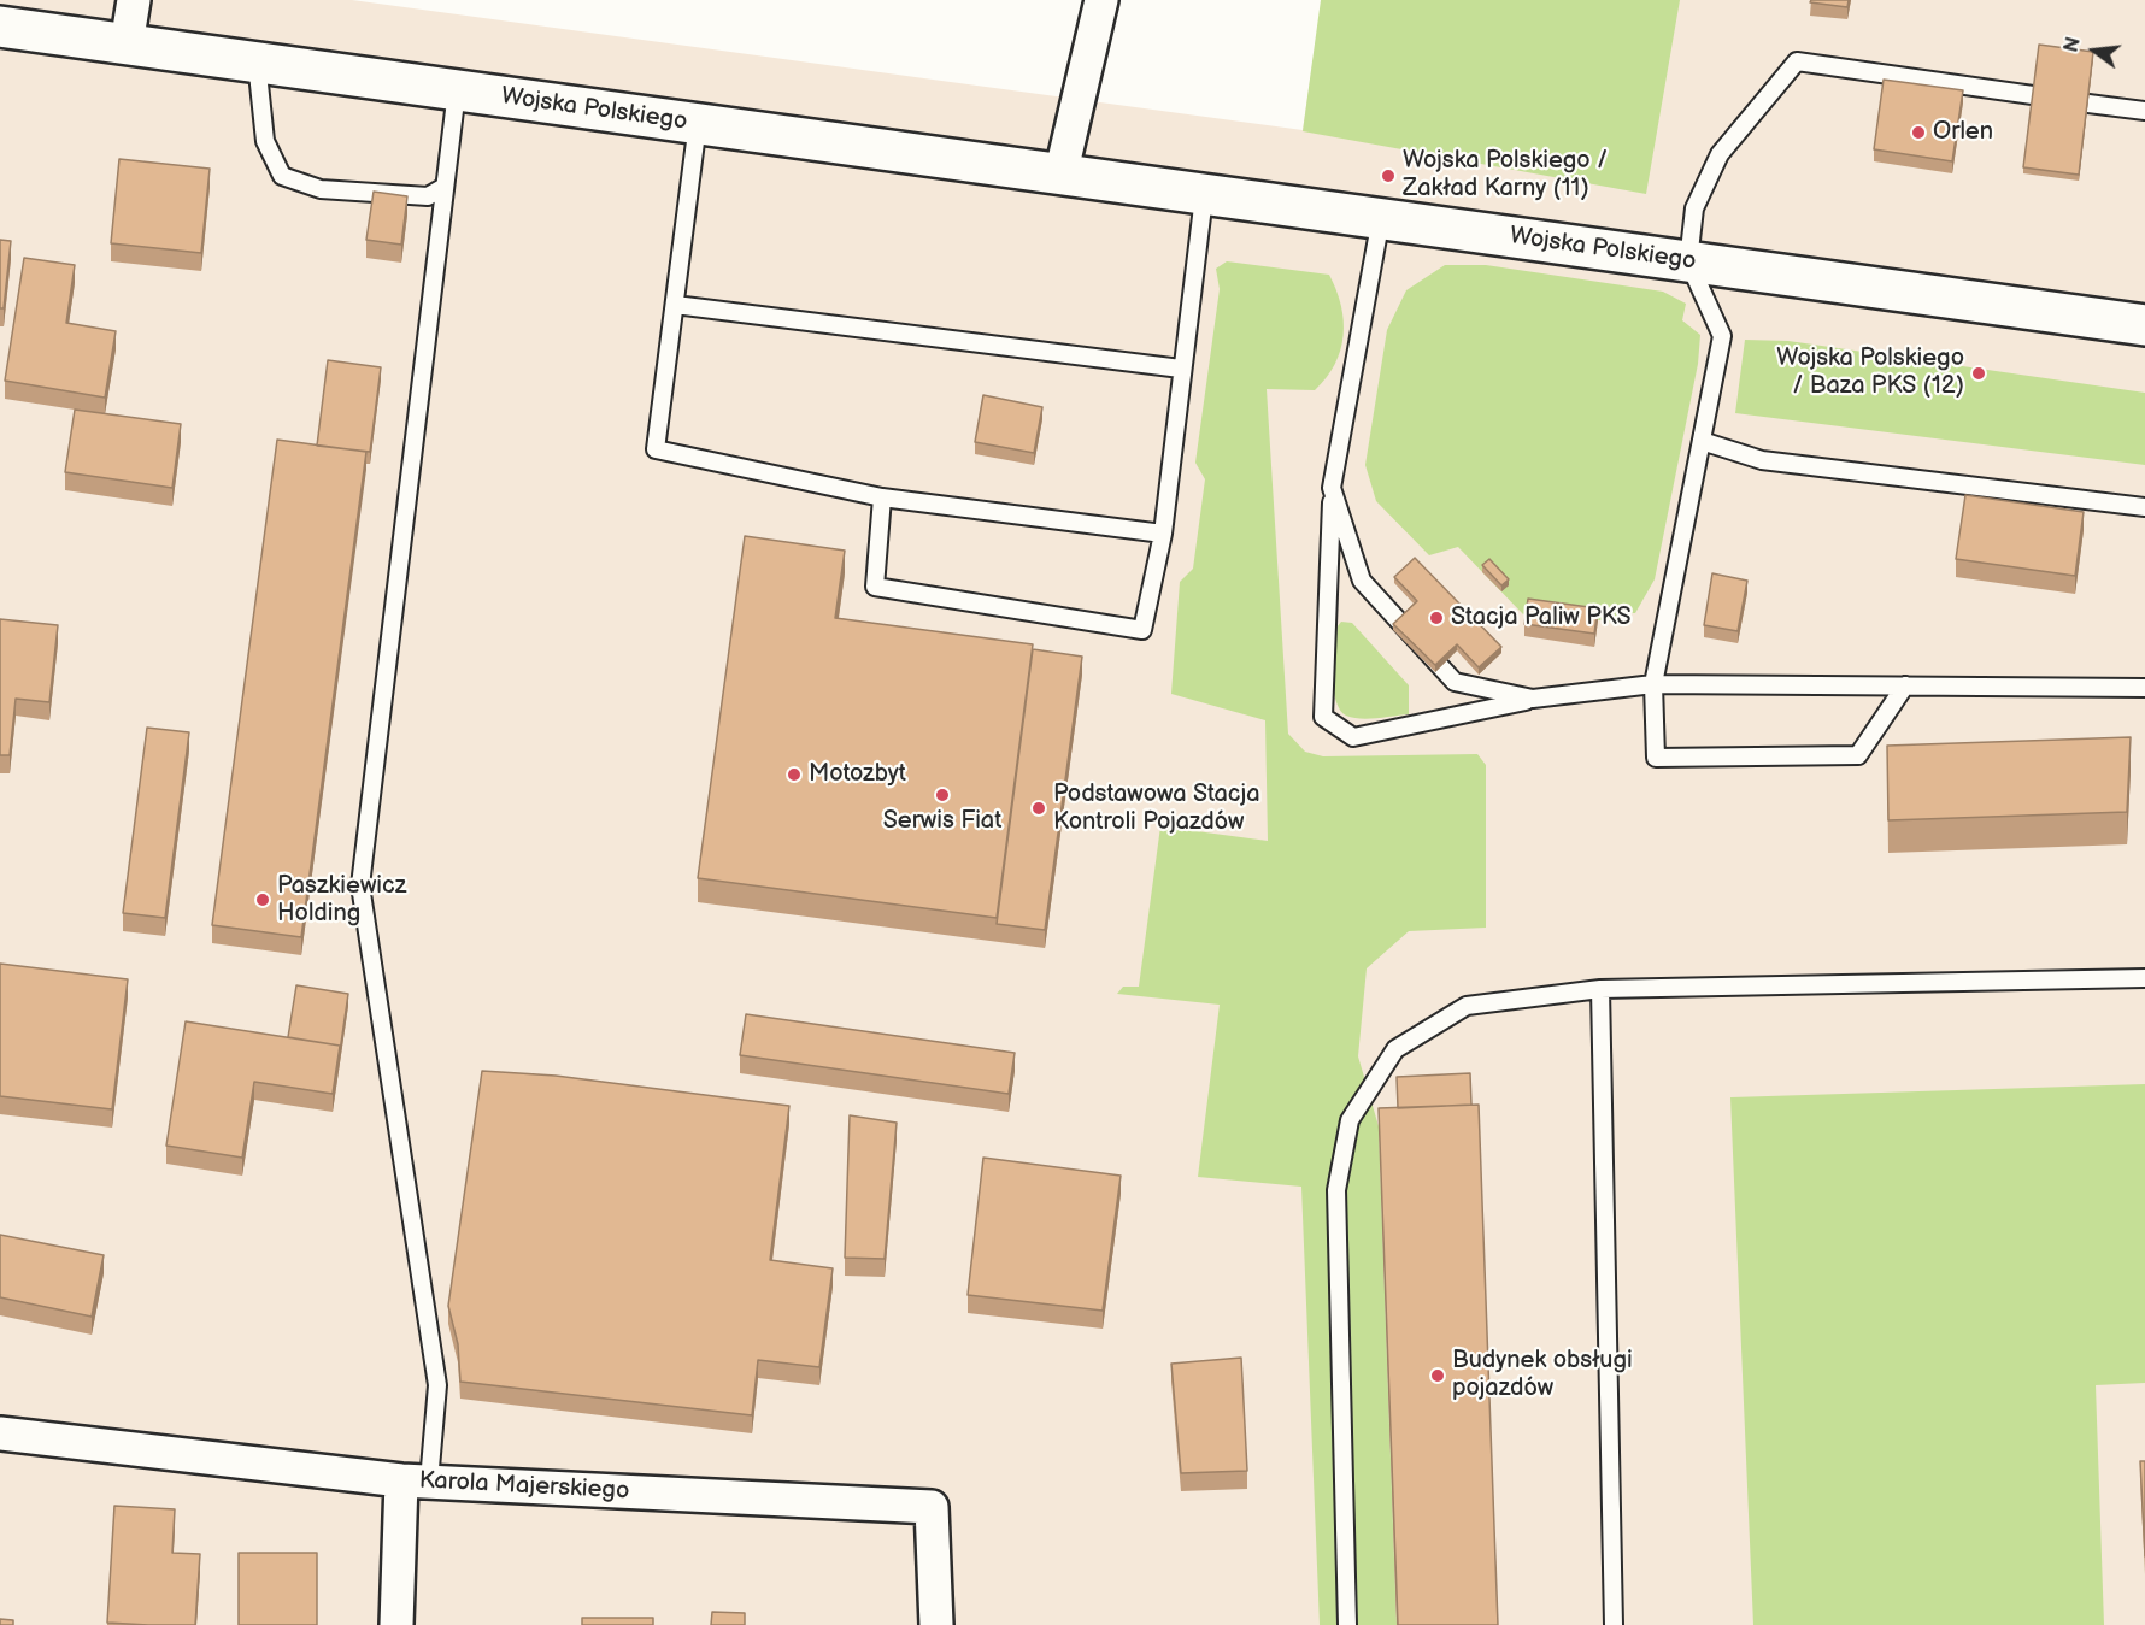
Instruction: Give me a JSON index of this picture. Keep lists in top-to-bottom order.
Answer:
{
  "streets": {
    "street": ["Wojska Polskiego", "Karola Majerskiego"]
  },
  "places": [
    "Orlen",
    "Wojska Polskiego / Zakład Karny (11)",
    "Wojska Polskiego / Baza PKS (12)",
    "Stacja Paliw PKS",
    "Motozbyt",
    "Serwis Fiat",
    "Podstawowa Stacja Kontroli Pojazdów",
    "Paszkiewicz Holding",
    "Budynek obsługi pojazdów"
  ],
  "north": "left"
}
